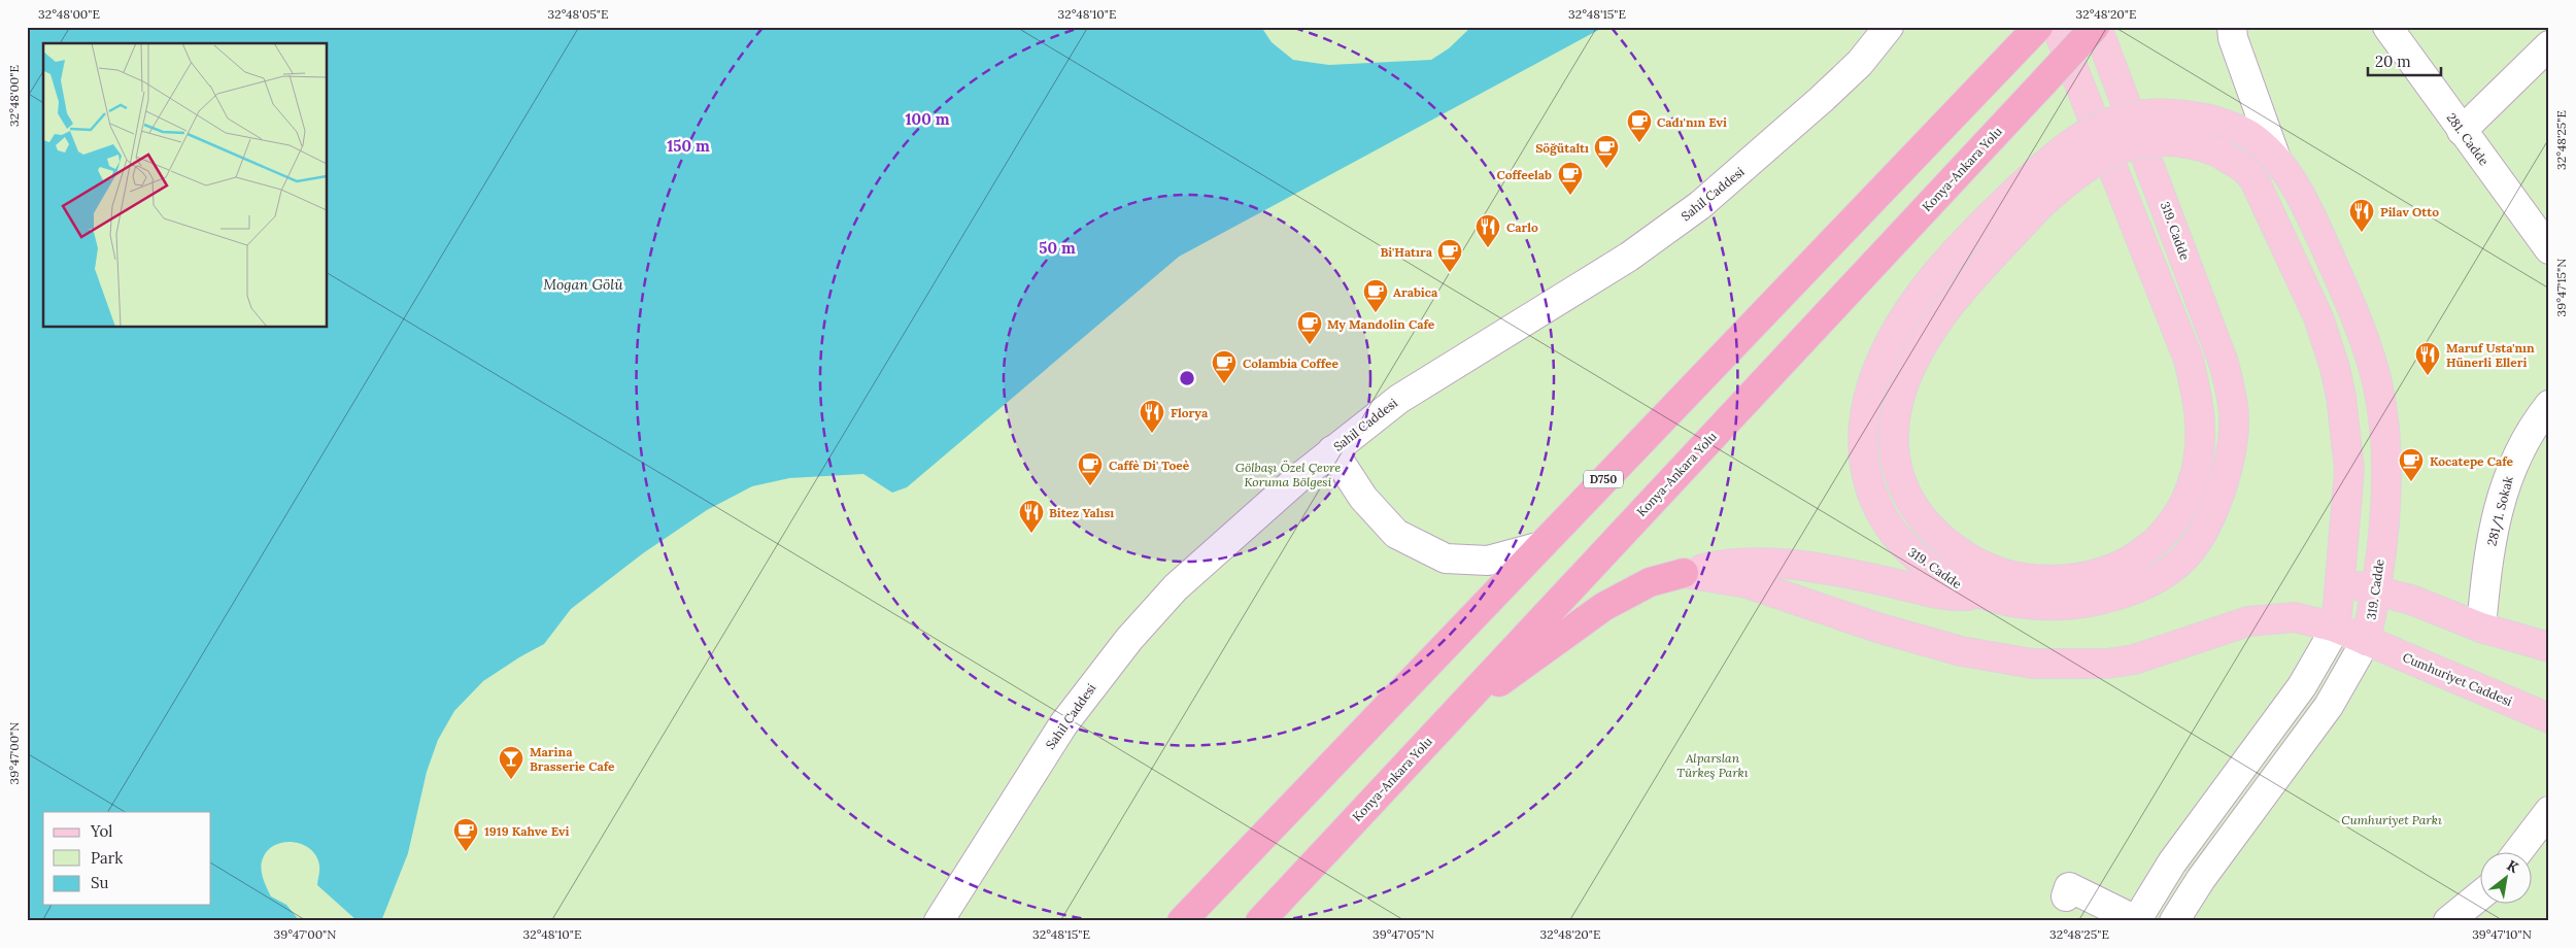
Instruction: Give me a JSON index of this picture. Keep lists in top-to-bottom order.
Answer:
{
  "streets": {
    "highway": ["Konya-Ankara Yolu", "D750"],
    "main road": ["319. Cadde", "Cumhuriyet Caddesi"],
    "street": ["281. Cadde", "Sahil Caddesi", "281/1. Sokak"]
  },
  "crossings": [
    ["Konya-Ankara Yolu", "319. Cadde"],
    ["319. Cadde", "Cumhuriyet Caddesi"]
  ],
  "water": ["Mogan Gölü"],
  "parks": ["Gölbaşı Özel Çevre Koruma Bölgesi", "Alparslan Türkeş Parkı", "Cumhuriyet Parkı"],
  "places": {
    "cafe": [
      "Cadı'nın Evi",
      "Söğütaltı",
      "Coffeelab",
      "Bi'Hatıra",
      "Arabica",
      "My Mandolin Cafe",
      "Colambia Coffee",
      "Kocatepe Cafe",
      "Caffè Di' Toeè",
      "1919 Kahve Evi"
    ],
    "restaurant": [
      "Pilav Otto",
      "Carlo",
      "Maruf Usta'nın Hünerli Elleri",
      "Florya",
      "Bitez Yalısı"
    ],
    "bar": ["Marina Brasserie Cafe"]
  },
  "legend": ["Yol", "Park", "Su"],
  "scale_bar": "20 m",
  "north": "top right",
  "coordinates": [
    "32°48'00\"E",
    "32°48'05\"E",
    "32°48'10\"E",
    "32°48'15\"E",
    "32°48'20\"E",
    "32°48'25\"E",
    "39°47'15\"N",
    "39°47'00\"N",
    "39°47'05\"N",
    "39°47'10\"N"
  ],
  "rings": ["100 m", "150 m", "50 m"]
}
